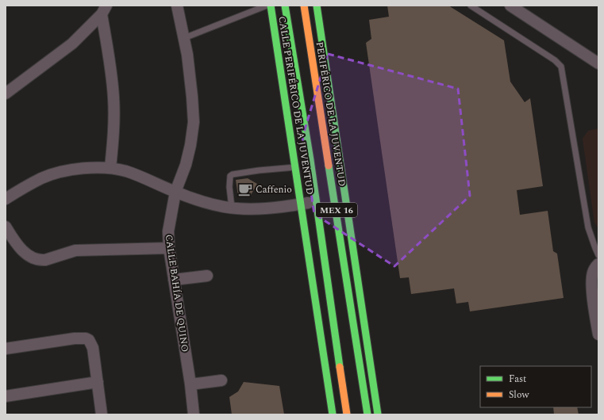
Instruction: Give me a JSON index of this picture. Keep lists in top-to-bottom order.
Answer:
{
  "streets": {
    "main road": ["CALLE PERIFÉRICO DE LA JUVENTUD", "PERIFÉRICO DE LA JUVENTUD", "MEX 16"],
    "street": ["CALLE BAHÍA DE QUINO"]
  },
  "places": {
    "cafe": ["Caffenio"]
  },
  "legend": ["Fast", "Slow"]
}
